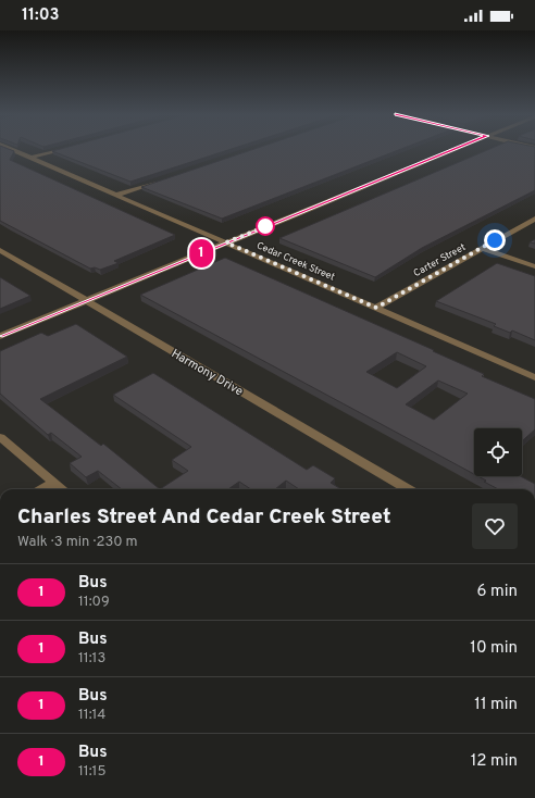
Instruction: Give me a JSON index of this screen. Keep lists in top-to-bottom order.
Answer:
{
  "streets": {
    "street": ["Carter Street", "Cedar Creek Street", "Harmony Drive"]
  },
  "crossings": [
    ["Carter Street", "Cedar Creek Street"]
  ],
  "lines": ["bus line 1"],
  "page": {
    "status": "11:03",
    "on_map": "1",
    "heading": ["Charles Street And Cedar Creek Street", "Walk · 3 min · 230 m"],
    "list": [
      {
        "mark": "1",
        "name": "Bus",
        "note": "11:09",
        "value": "6 min"
      },
      {
        "mark": "1",
        "name": "Bus",
        "note": "11:13",
        "value": "10 min"
      },
      {
        "mark": "1",
        "name": "Bus",
        "note": "11:14",
        "value": "11 min"
      },
      {
        "mark": "1",
        "name": "Bus",
        "note": "11:15",
        "value": "12 min"
      }
    ]
  }
}
